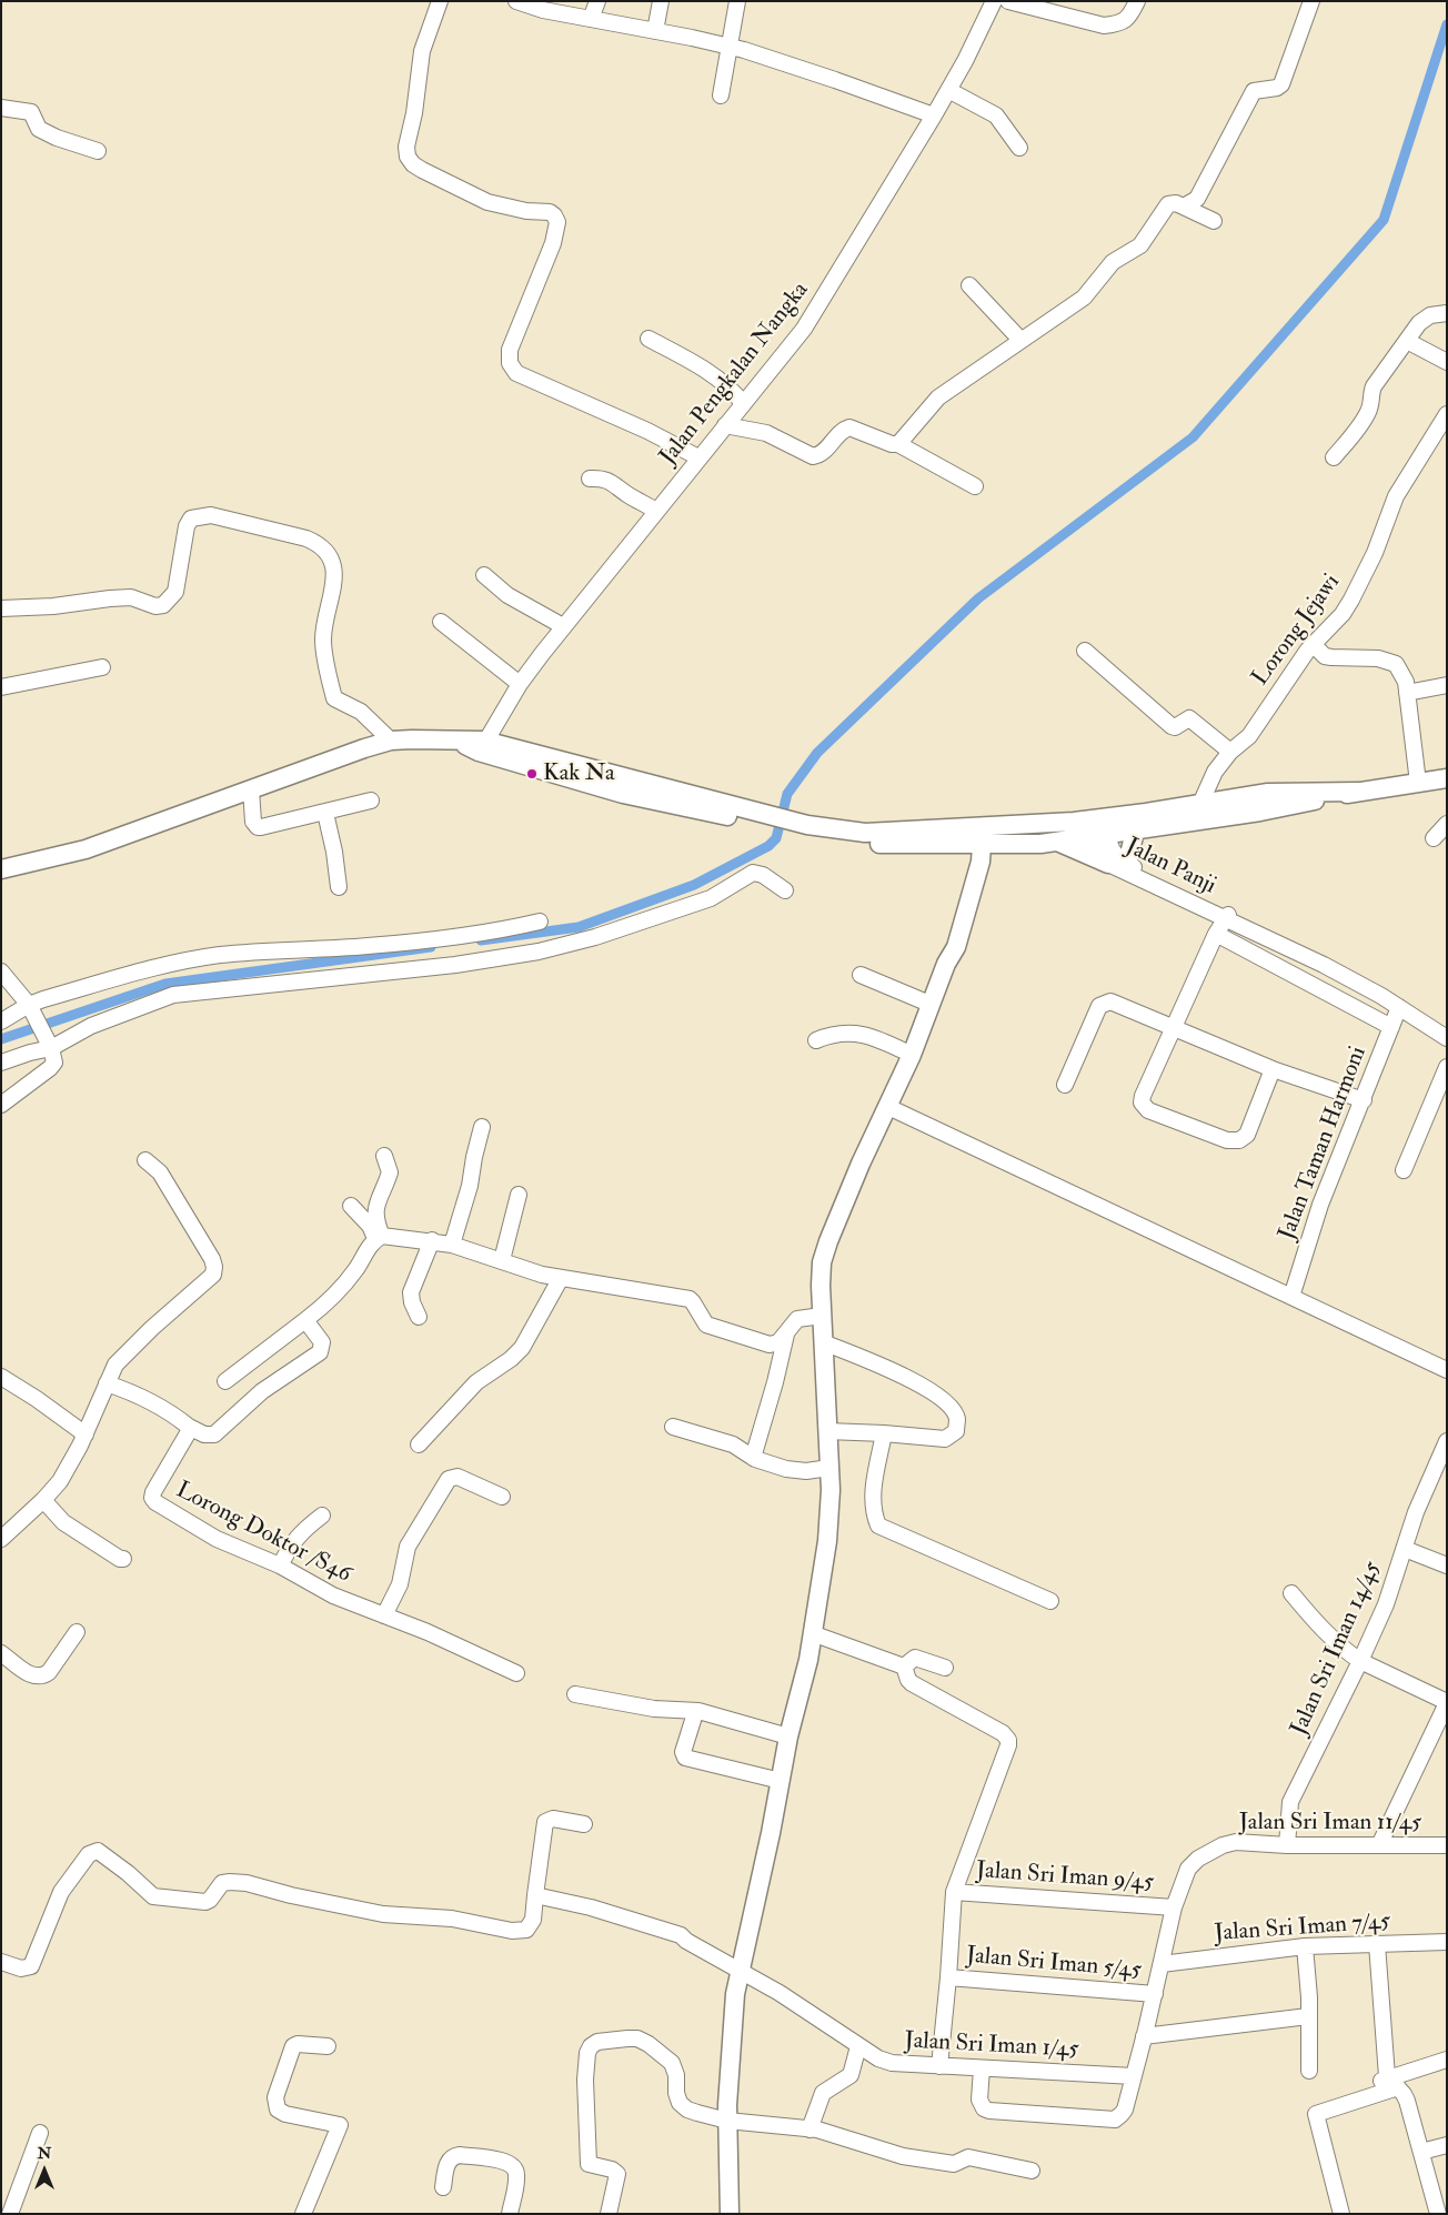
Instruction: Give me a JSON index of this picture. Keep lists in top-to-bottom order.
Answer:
{
  "streets": {
    "street": [
      "Jalan Pengkalan Nangka",
      "Lorong Jejawi",
      "Jalan Panji",
      "Jalan Taman Harmoni",
      "Lorong Doktor /S46",
      "Jalan Sri Iman 14/45",
      "Jalan Sri Iman 11/45",
      "Jalan Sri Iman 9/45",
      "Jalan Sri Iman 7/45",
      "Jalan Sri Iman 5/45",
      "Jalan Sri Iman 1/45"
    ]
  },
  "crossings": [
    ["Jalan Sri Iman 14/45", "Jalan Sri Iman 11/45"],
    ["Jalan Sri Iman 11/45", "Jalan Sri Iman 9/45"],
    ["Jalan Sri Iman 11/45", "Jalan Sri Iman 7/45"],
    ["Jalan Sri Iman 11/45", "Jalan Sri Iman 5/45"],
    ["Jalan Sri Iman 11/45", "Jalan Sri Iman 1/45"]
  ],
  "places": ["Kak Na"],
  "north": "top"
}
